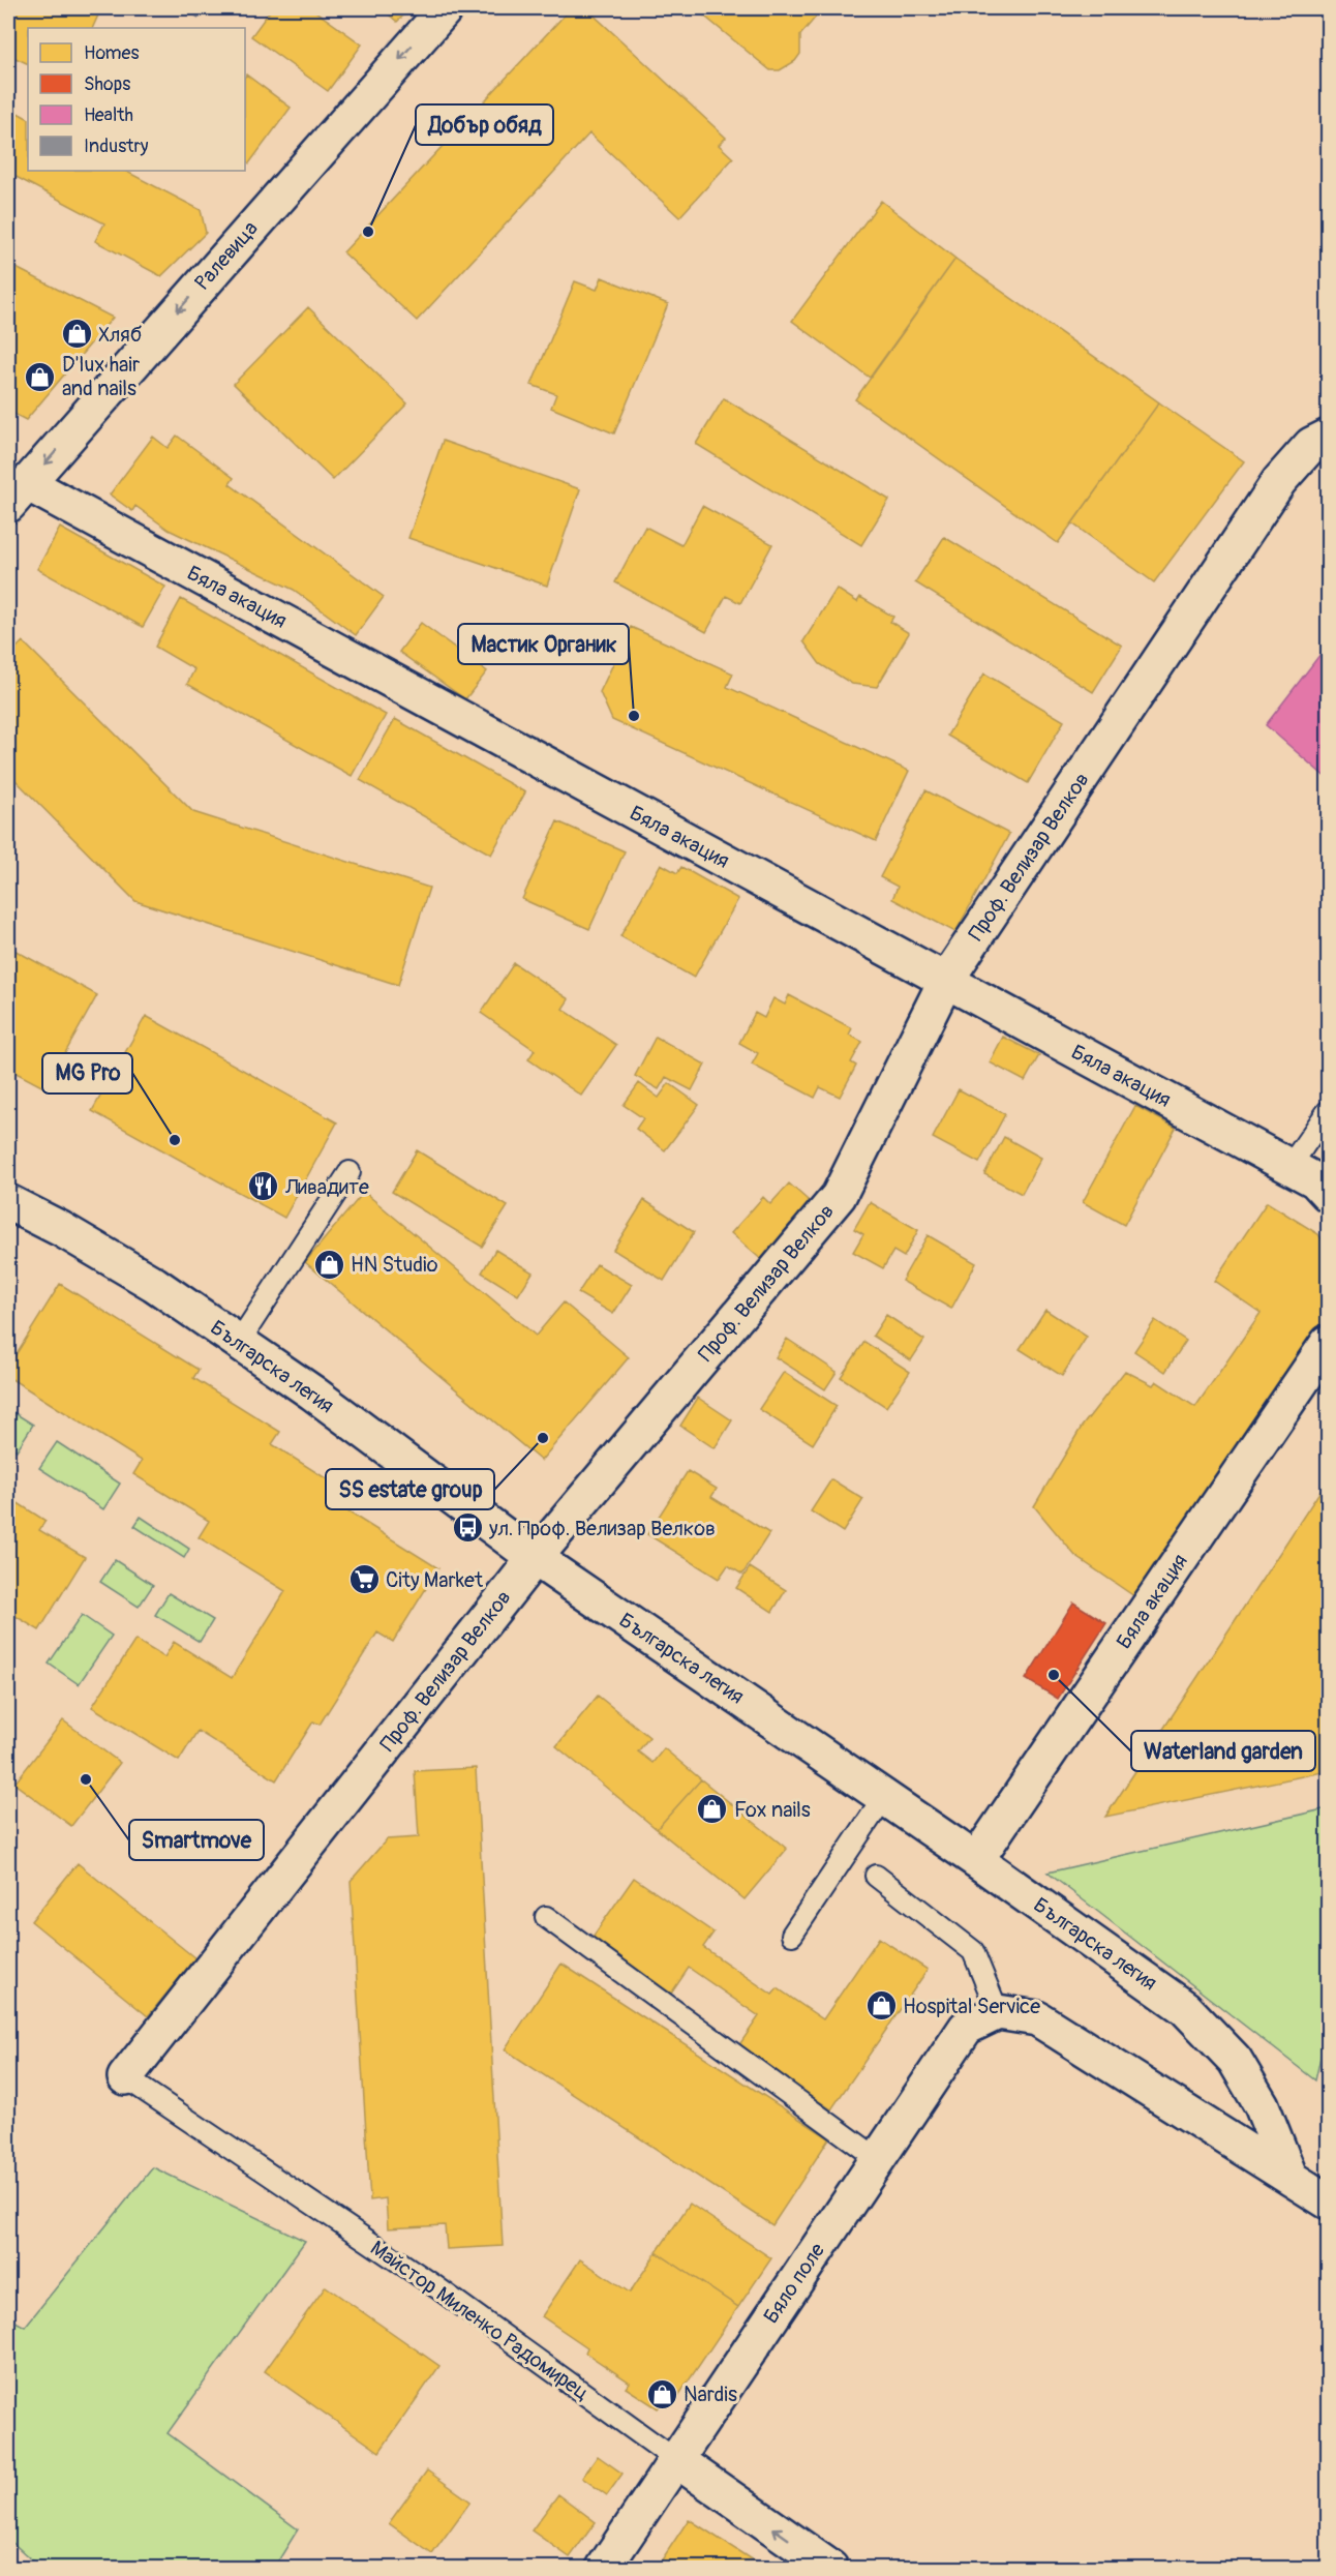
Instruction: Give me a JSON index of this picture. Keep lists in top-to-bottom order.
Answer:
{
  "streets": {
    "street": [
      "Ралевица",
      "Бяла акация",
      "Проф. Велизар Велков",
      "Българска легия",
      "Бяло поле",
      "Майстор Миленко Радомирец"
    ]
  },
  "crossings": [
    ["Ралевица", "Бяла акация"],
    ["Бяла акация", "Проф. Велизар Велков"],
    ["Бяла акация", "Българска легия"],
    ["Проф. Велизар Велков", "Българска легия"],
    ["Проф. Велизар Велков", "Майстор Миленко Радомирец"],
    ["Бяло поле", "Майстор Миленко Радомирец"]
  ],
  "one_way": ["Ралевица"],
  "places": {
    "other": [
      "Добър обяд",
      "Мастик Органик",
      "MG Pro",
      "SS estate group",
      "Waterland garden",
      "Smartmove"
    ],
    "shop": [
      "Хляб",
      "D'lux hair and nails",
      "HN Studio",
      "Fox nails",
      "Hospital Service",
      "Nardis"
    ],
    "restaurant": ["Ливадите"],
    "bus stop": ["ул. Проф. Велизар Велков"],
    "supermarket": ["City Market"]
  },
  "legend": [
    "Homes",
    "Shops",
    "Health",
    "Industry"
  ]
}
